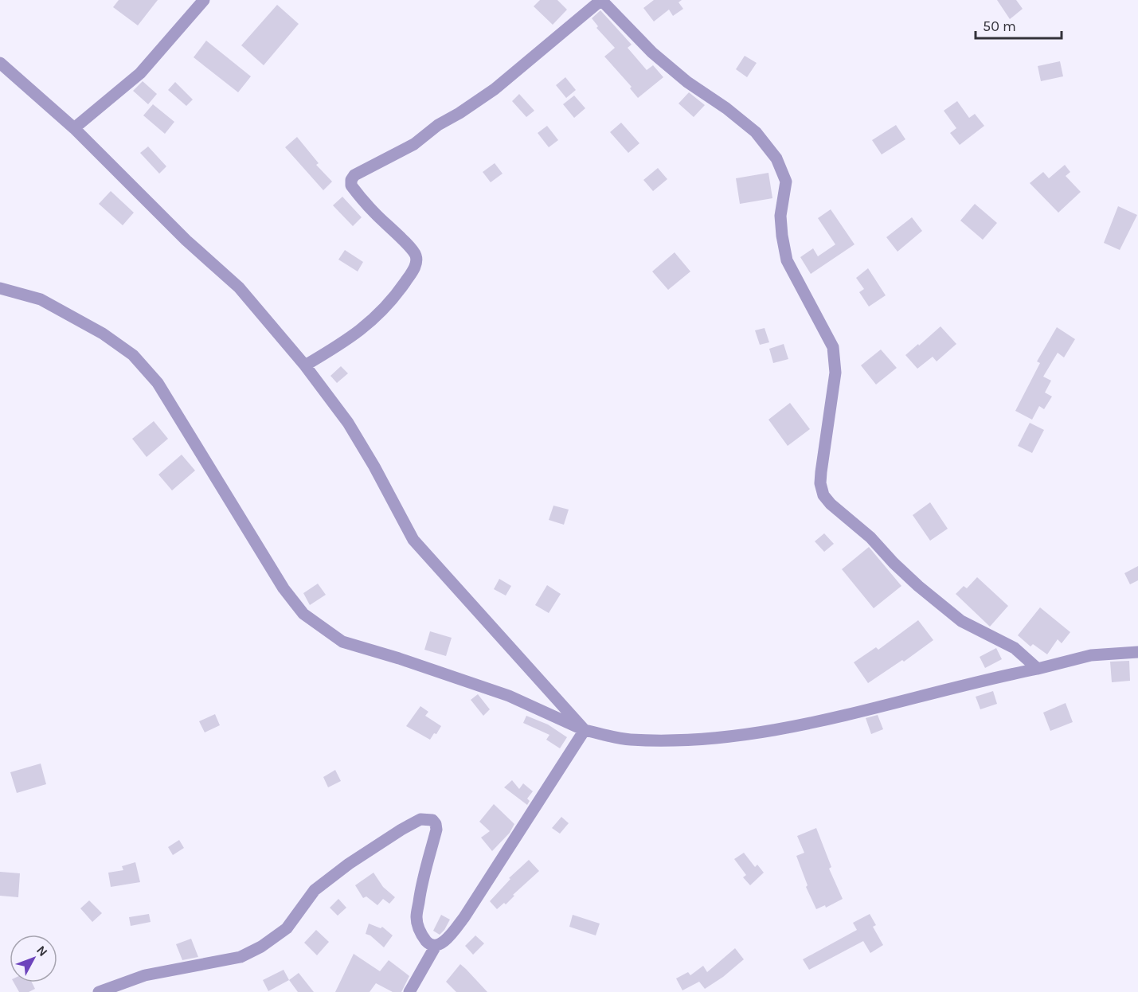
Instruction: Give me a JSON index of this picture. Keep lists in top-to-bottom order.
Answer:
{
  "scale_bar": "50 m",
  "north": "top right"
}
